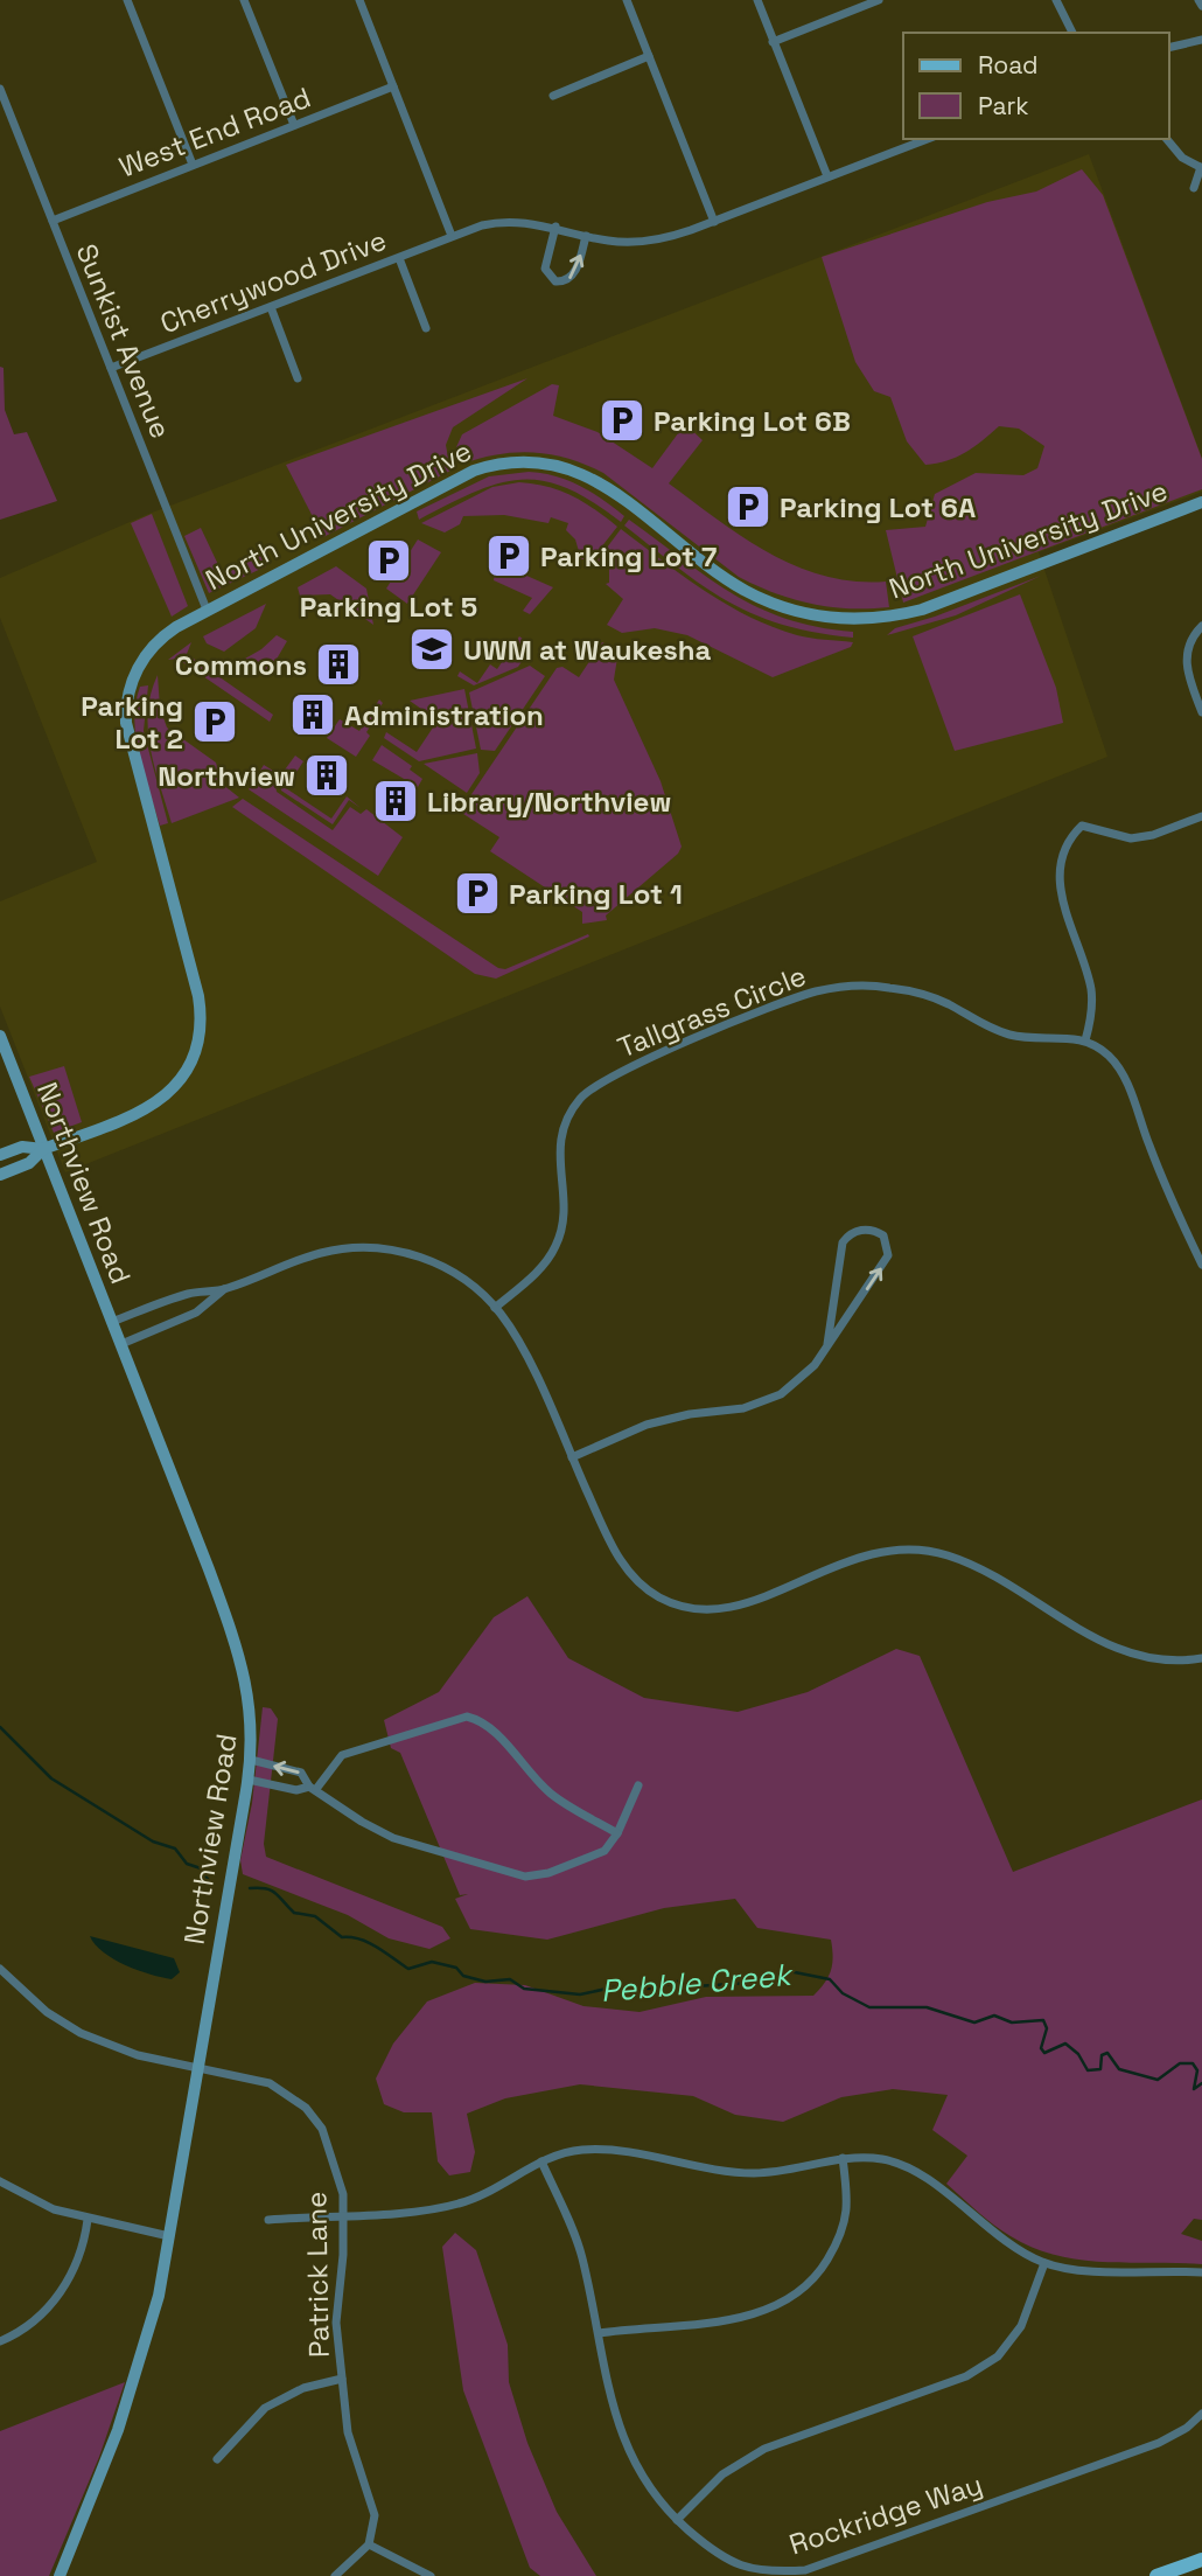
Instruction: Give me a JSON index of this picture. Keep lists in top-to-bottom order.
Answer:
{
  "streets": {
    "street": [
      "West End Road",
      "Cherrywood Drive",
      "Sunkist Avenue",
      "North University Drive",
      "Tallgrass Circle",
      "Northview Road",
      "Patrick Lane",
      "Rockridge Way"
    ]
  },
  "crossings": [
    ["West End Road", "Sunkist Avenue"],
    ["Cherrywood Drive", "Sunkist Avenue"],
    ["Sunkist Avenue", "North University Drive"],
    ["North University Drive", "Northview Road"],
    ["Northview Road", "Patrick Lane"]
  ],
  "water": ["Pebble Creek"],
  "places": {
    "parking": [
      "Parking Lot 6B",
      "Parking Lot 6A",
      "Parking Lot 7",
      "Parking Lot 5",
      "Parking Lot 2",
      "Parking Lot 1"
    ],
    "school or university": ["UWM at Waukesha"],
    "building": [
      "Commons",
      "Administration",
      "Northview",
      "Library/Northview"
    ]
  },
  "legend": ["Road", "Park"]
}
